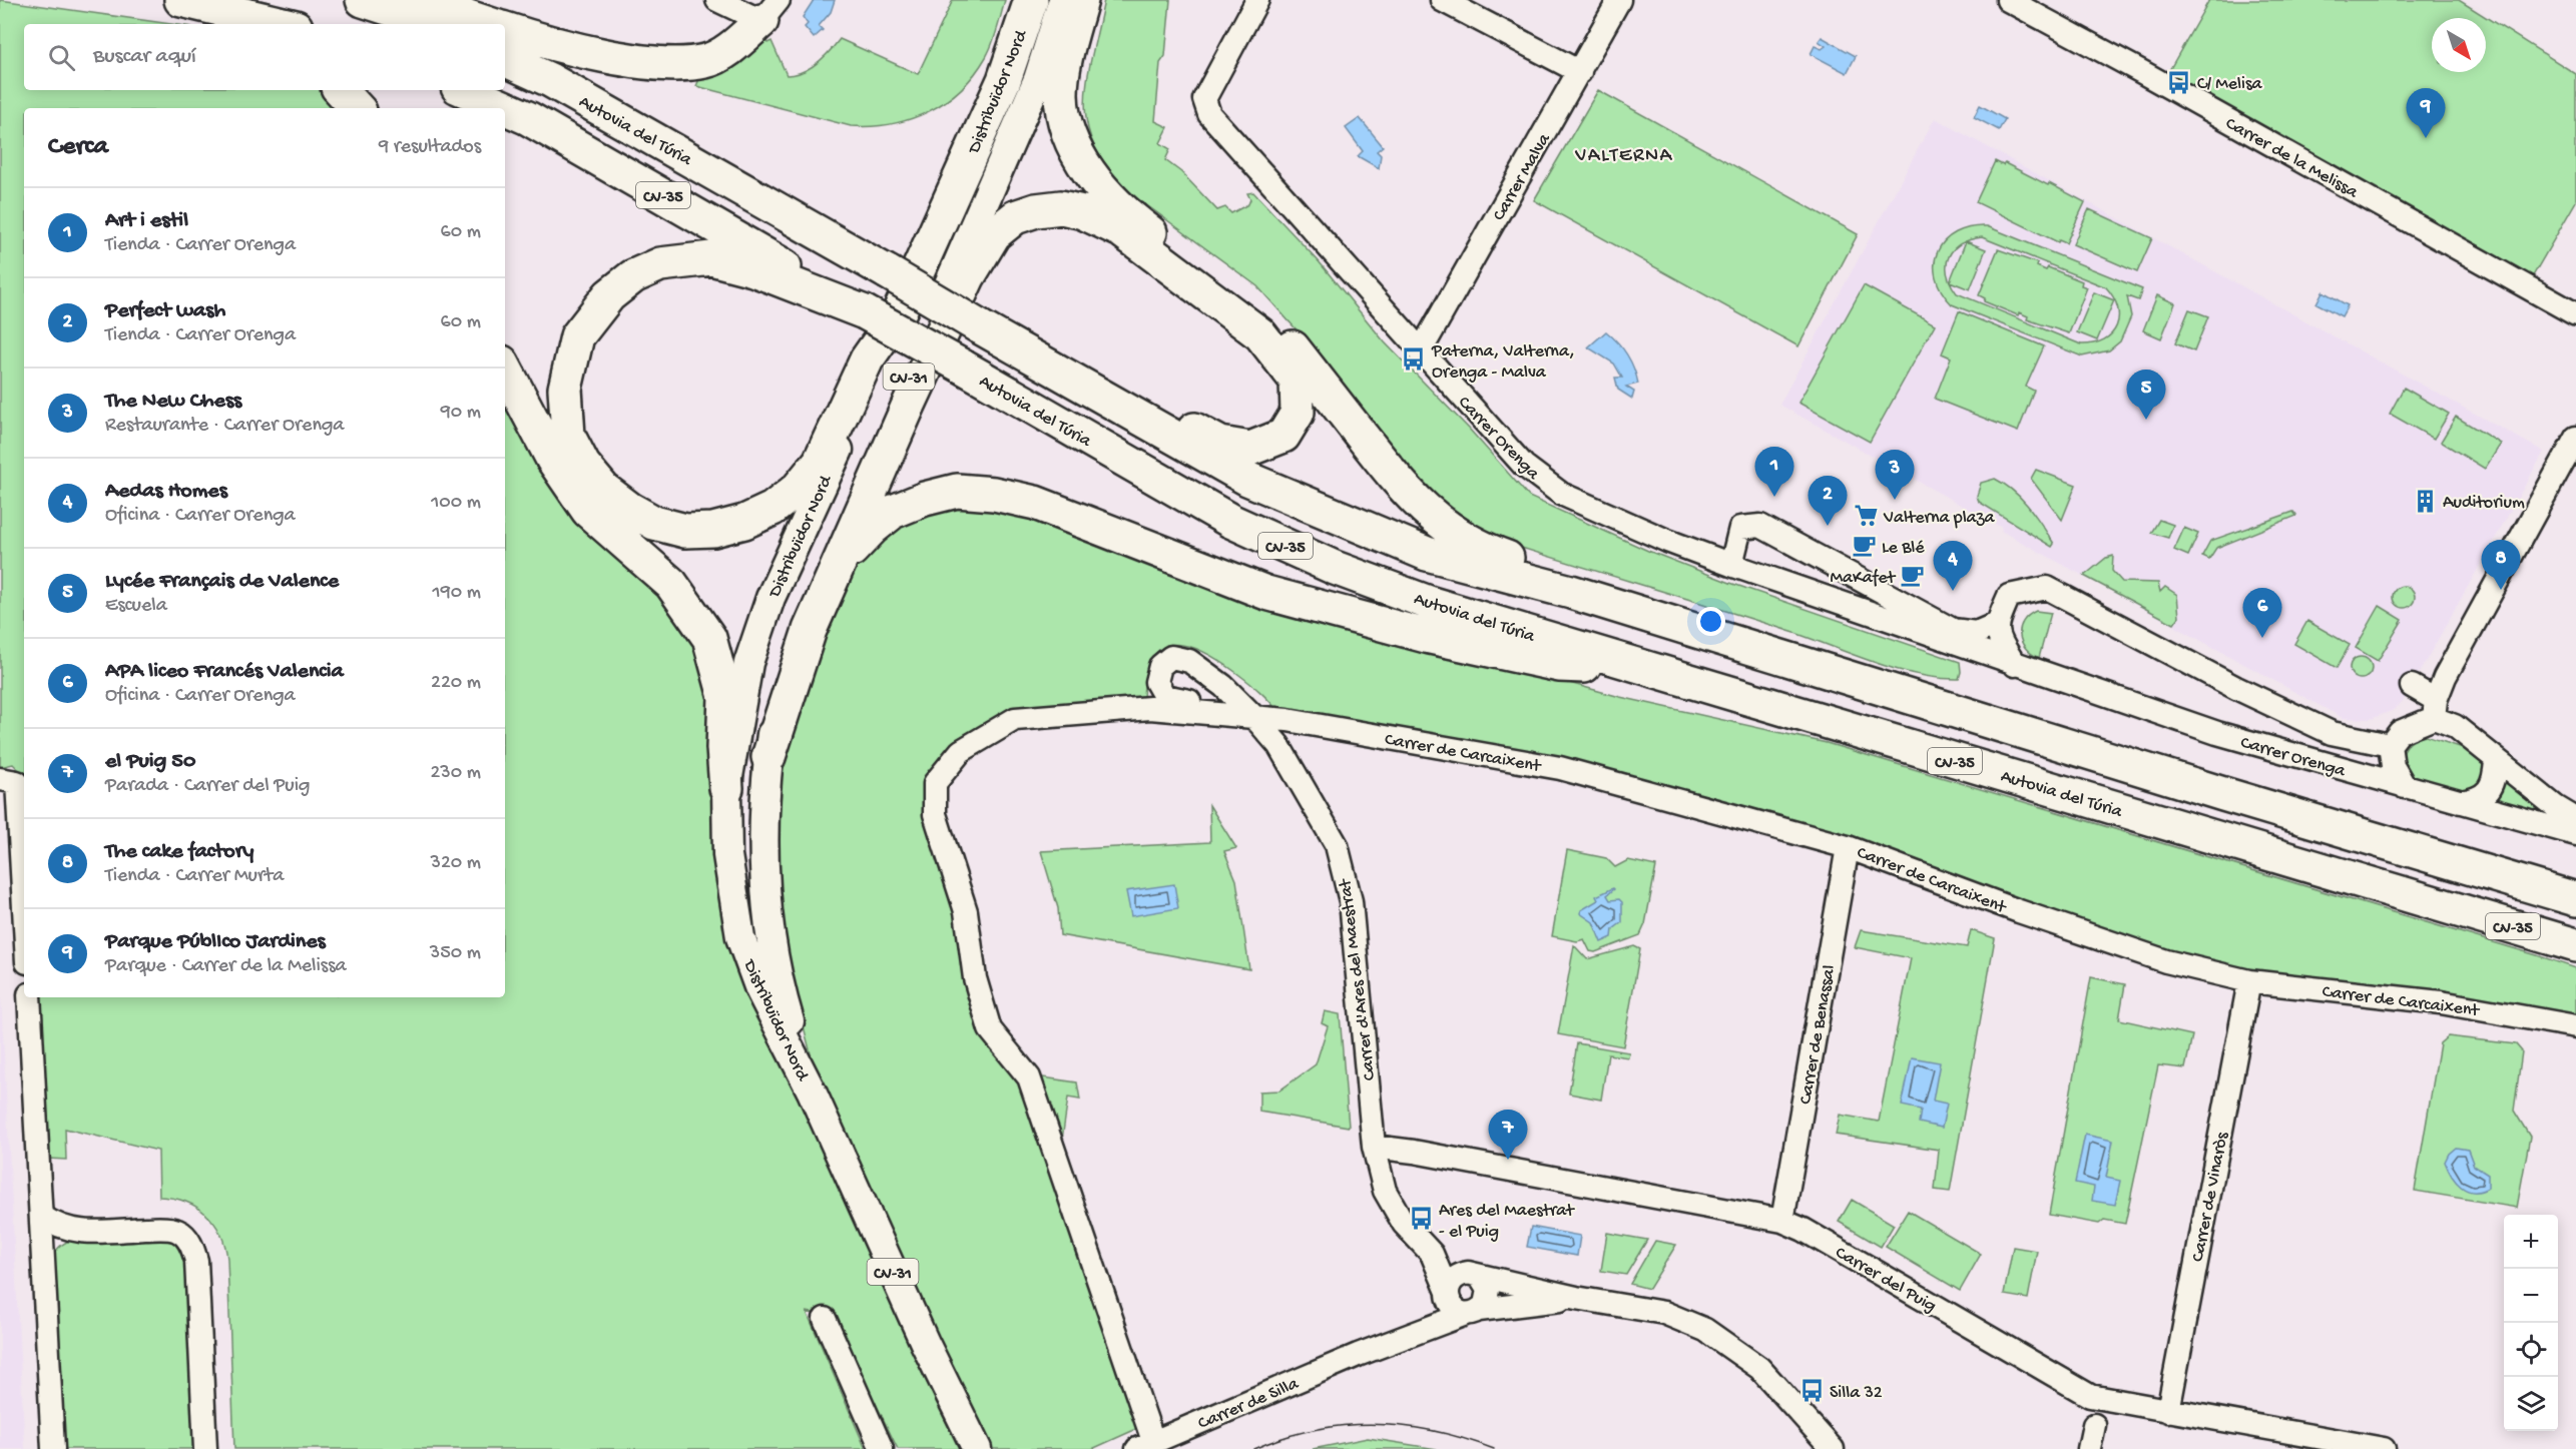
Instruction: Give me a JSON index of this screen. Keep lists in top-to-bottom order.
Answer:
{
  "streets": {
    "highway": [
      "Distribuïdor Nord",
      "Autovia del Túria",
      "CV-35",
      "CV-31"
    ],
    "street": [
      "Carrer de la Melissa",
      "Carrer Malva",
      "Carrer Orenga",
      "Carrer de Carcaixent",
      "Carrer d'Ares del Maestrat",
      "Carrer de Benassal",
      "Carrer de Vinaròs",
      "Carrer del Puig",
      "Carrer de Silla"
    ]
  },
  "crossings": [
    ["Carrer Malva", "Carrer Orenga"],
    ["Carrer de Carcaixent", "Carrer d'Ares del Maestrat"],
    ["Carrer de Carcaixent", "Carrer de Benassal"],
    ["Carrer de Carcaixent", "Carrer de Vinaròs"],
    ["Carrer de Carcaixent", "Carrer de Silla"],
    ["Carrer d'Ares del Maestrat", "Carrer del Puig"],
    ["Carrer d'Ares del Maestrat", "Carrer de Silla"],
    ["Carrer de Benassal", "Carrer del Puig"],
    ["Carrer de Vinaròs", "Carrer del Puig"]
  ],
  "districts": ["VALTERNA"],
  "places": {
    "bus stop": [
      "C/ Melisa",
      "Paterna, Valterna, Orenga - Malva",
      "Ares del Maestrat - el Puig",
      "Silla 32"
    ],
    "building": ["Auditorium"],
    "supermarket": ["Valterna plaza"],
    "cafe": ["Le Blé", "MaKafet"]
  },
  "north": "bottom right",
  "page": {
    "search": "Buscar aquí",
    "pins": [
      "9",
      "5",
      "1",
      "3",
      "2",
      "8",
      "4",
      "6",
      "7"
    ],
    "heading": ["Cerca", "9 resultados"],
    "list": [
      {
        "mark": "1",
        "name": "Art i estil",
        "note": "Tienda · Carrer Orenga",
        "value": "60 m"
      },
      {
        "mark": "2",
        "name": "Perfect wash",
        "note": "Tienda · Carrer Orenga",
        "value": "60 m"
      },
      {
        "mark": "3",
        "name": "The New Chess",
        "note": "Restaurante · Carrer Orenga",
        "value": "90 m"
      },
      {
        "mark": "4",
        "name": "Aedas Homes",
        "note": "Oficina · Carrer Orenga",
        "value": "100 m"
      },
      {
        "mark": "5",
        "name": "Lycée Français de Valence",
        "note": "Escuela",
        "value": "190 m"
      },
      {
        "mark": "6",
        "name": "APA liceo Francés Valencia",
        "note": "Oficina · Carrer Orenga",
        "value": "220 m"
      },
      {
        "mark": "7",
        "name": "el Puig 50",
        "note": "Parada · Carrer del Puig",
        "value": "230 m"
      },
      {
        "mark": "8",
        "name": "The cake factory",
        "note": "Tienda · Carrer Murta",
        "value": "320 m"
      },
      {
        "mark": "9",
        "name": "Parque PúblIco Jardines",
        "note": "Parque · Carrer de la Melissa",
        "value": "350 m"
      }
    ],
    "map_buttons": ["+", "−"]
  }
}
